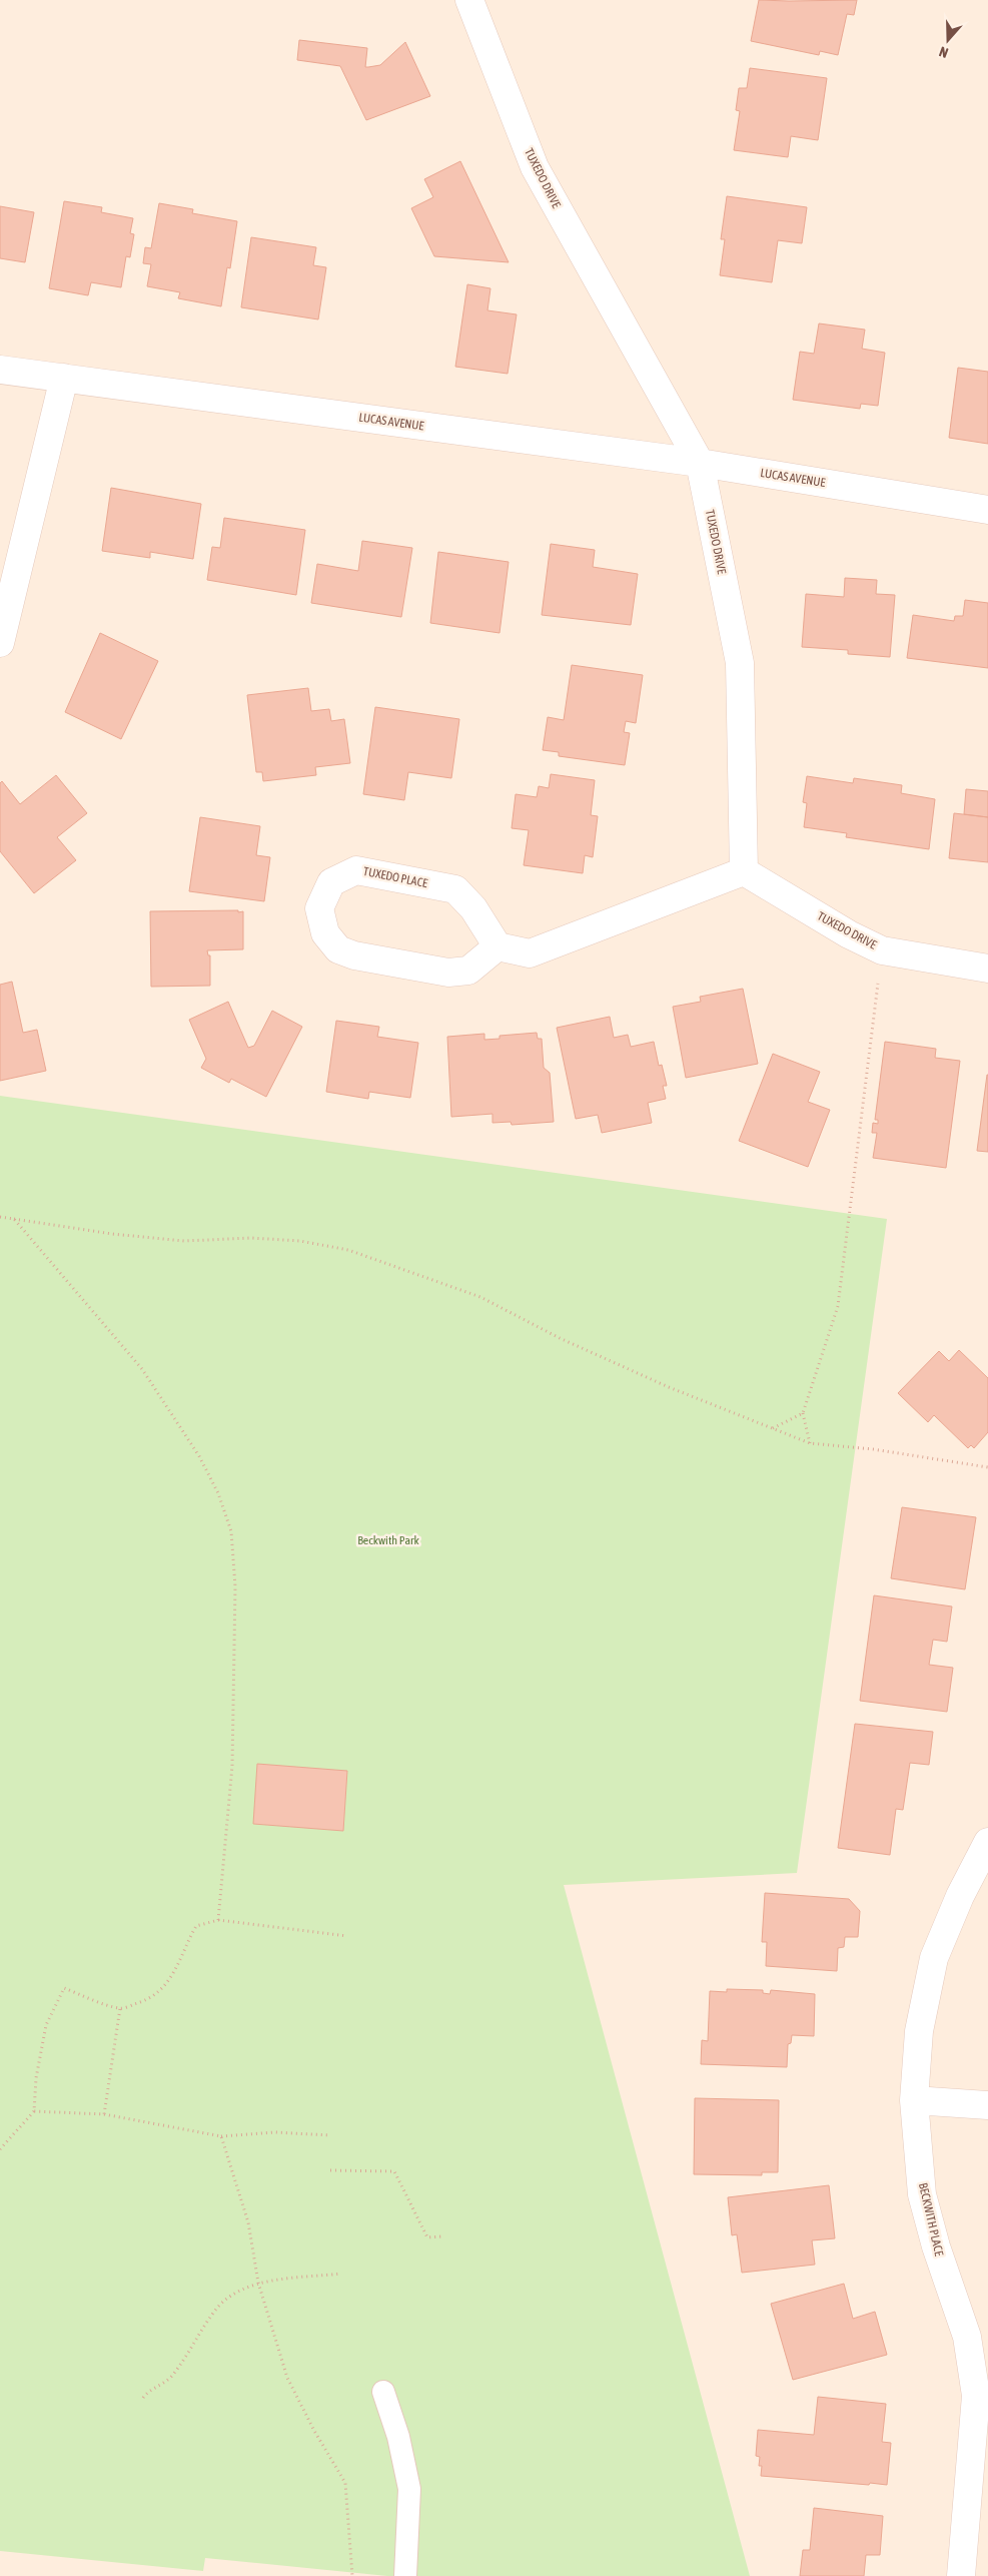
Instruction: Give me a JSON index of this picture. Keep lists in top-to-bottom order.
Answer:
{
  "streets": {
    "street": [
      "TUXEDO DRIVE",
      "LUCAS AVENUE",
      "TUXEDO PLACE",
      "BECKWITH PLACE"
    ]
  },
  "crossings": [
    ["TUXEDO DRIVE", "LUCAS AVENUE"]
  ],
  "parks": ["Beckwith Park"],
  "north": "bottom"
}
